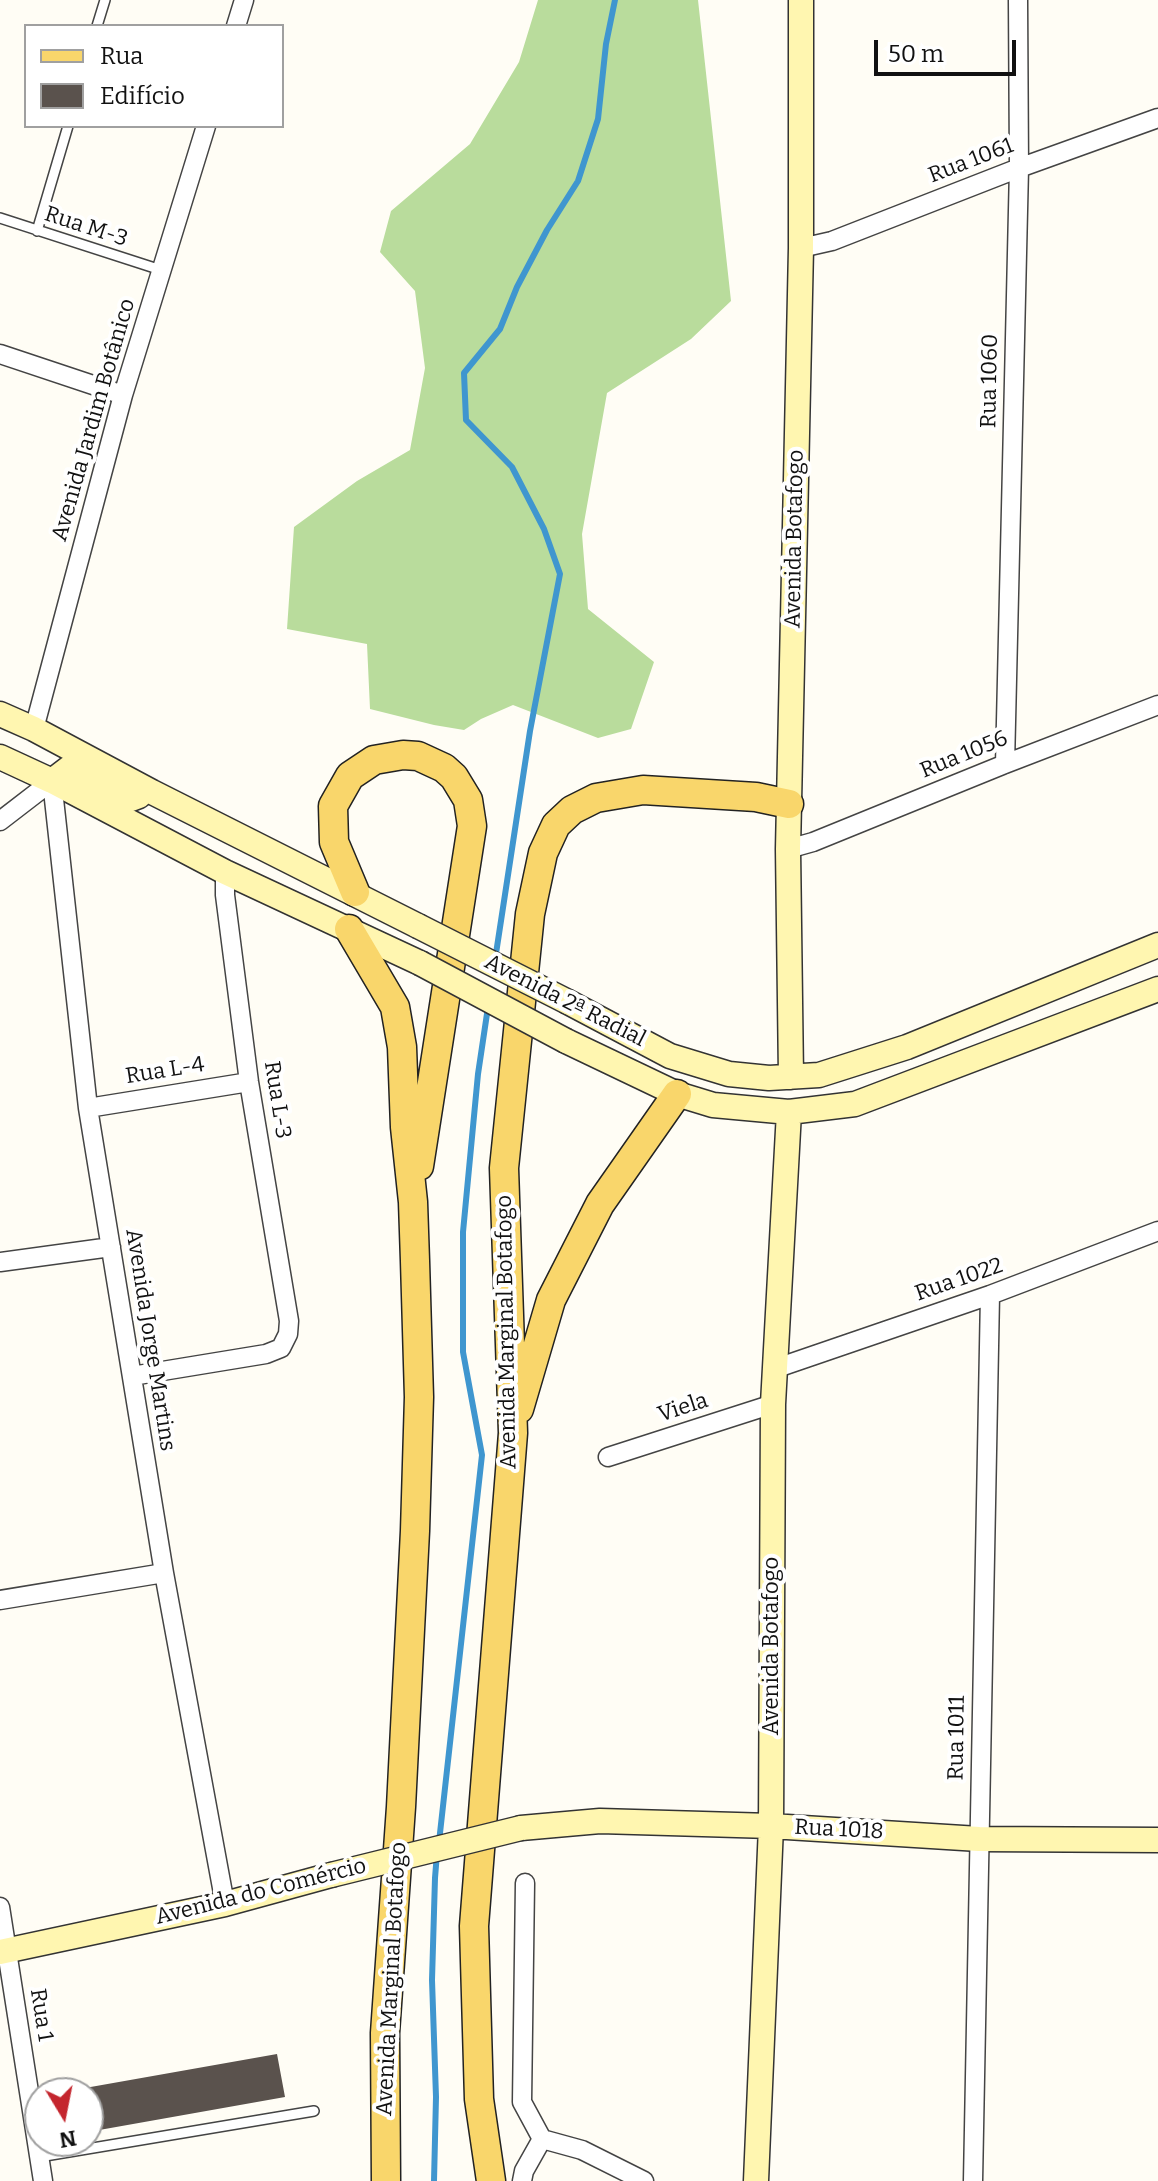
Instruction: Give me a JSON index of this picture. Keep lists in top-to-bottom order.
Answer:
{
  "streets": {
    "main road": ["Avenida Marginal Botafogo"],
    "street": [
      "Rua 1061",
      "Rua 1060",
      "Avenida Jardim Botânico",
      "Avenida Botafogo",
      "Rua 1056",
      "Avenida 2ª Radial",
      "Rua L-4",
      "Rua L-3",
      "Rua 1022",
      "Avenida Jorge Martins",
      "Viela",
      "Rua 1011",
      "Rua 1018",
      "Avenida do Comércio",
      "Rua 1"
    ],
    "lane": ["Rua M-3"]
  },
  "crossings": [
    ["Rua 1061", "Rua 1060"],
    ["Rua 1061", "Avenida Botafogo"],
    ["Rua M-3", "Avenida Jardim Botânico"],
    ["Rua 1060", "Rua 1056"],
    ["Avenida Jardim Botânico", "Avenida 2ª Radial"],
    ["Avenida Botafogo", "Rua 1056"],
    ["Avenida Botafogo", "Avenida 2ª Radial"],
    ["Avenida Botafogo", "Rua 1022"],
    ["Avenida Botafogo", "Avenida Marginal Botafogo"],
    ["Avenida Botafogo", "Viela"],
    ["Avenida Botafogo", "Rua 1018"],
    ["Avenida 2ª Radial", "Rua L-3"],
    ["Avenida 2ª Radial", "Avenida Jorge Martins"],
    ["Rua L-4", "Rua L-3"],
    ["Rua L-4", "Avenida Jorge Martins"],
    ["Rua L-3", "Avenida Jorge Martins"],
    ["Rua 1022", "Rua 1011"],
    ["Avenida Jorge Martins", "Avenida do Comércio"],
    ["Rua 1011", "Rua 1018"],
    ["Rua 1018", "Avenida do Comércio"],
    ["Avenida do Comércio", "Rua 1"]
  ],
  "legend": ["Rua", "Edifício"],
  "scale_bar": "50 m",
  "north": "bottom"
}
